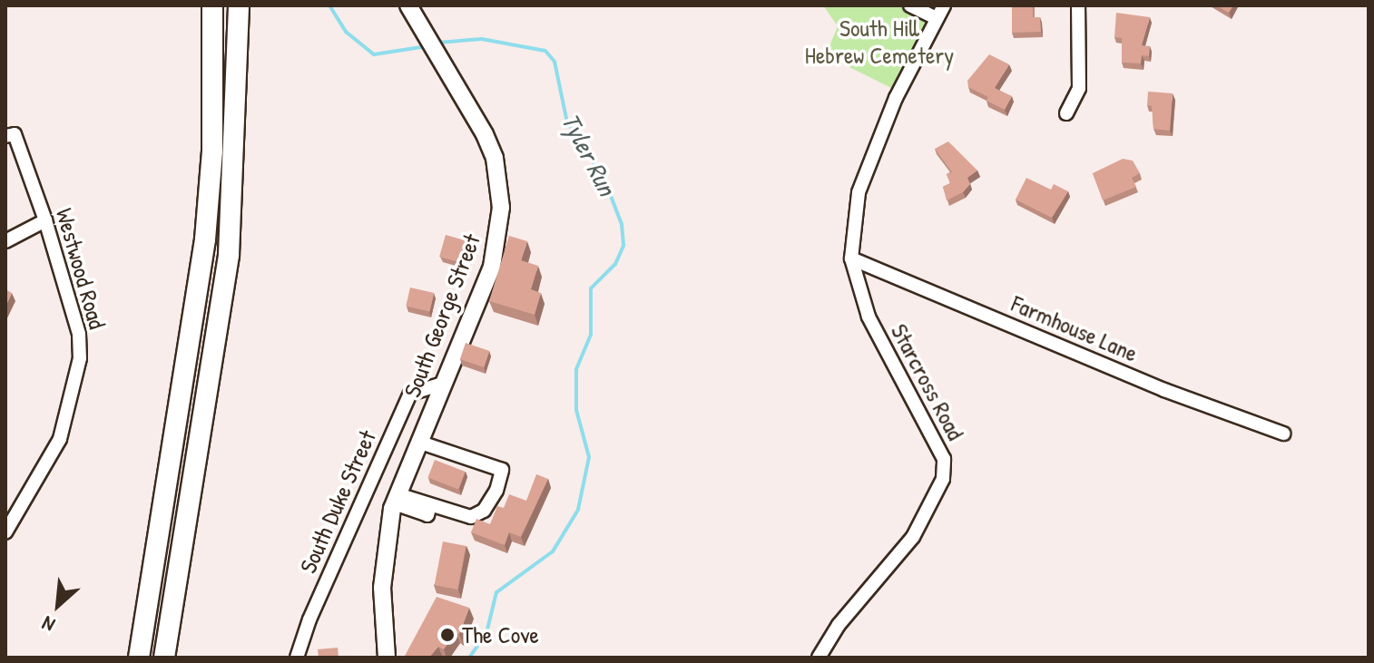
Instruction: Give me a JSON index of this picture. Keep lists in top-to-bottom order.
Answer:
{
  "streets": {
    "main road": ["South George Street"],
    "street": [
      "Westwood Road",
      "Farmhouse Lane",
      "Starcross Road",
      "South Duke Street"
    ]
  },
  "crossings": [
    ["South George Street", "South Duke Street"],
    ["Farmhouse Lane", "Starcross Road"]
  ],
  "water": ["Tyler Run"],
  "parks": ["South Hill Hebrew Cemetery"],
  "places": ["The Cove"],
  "north": "bottom left"
}
